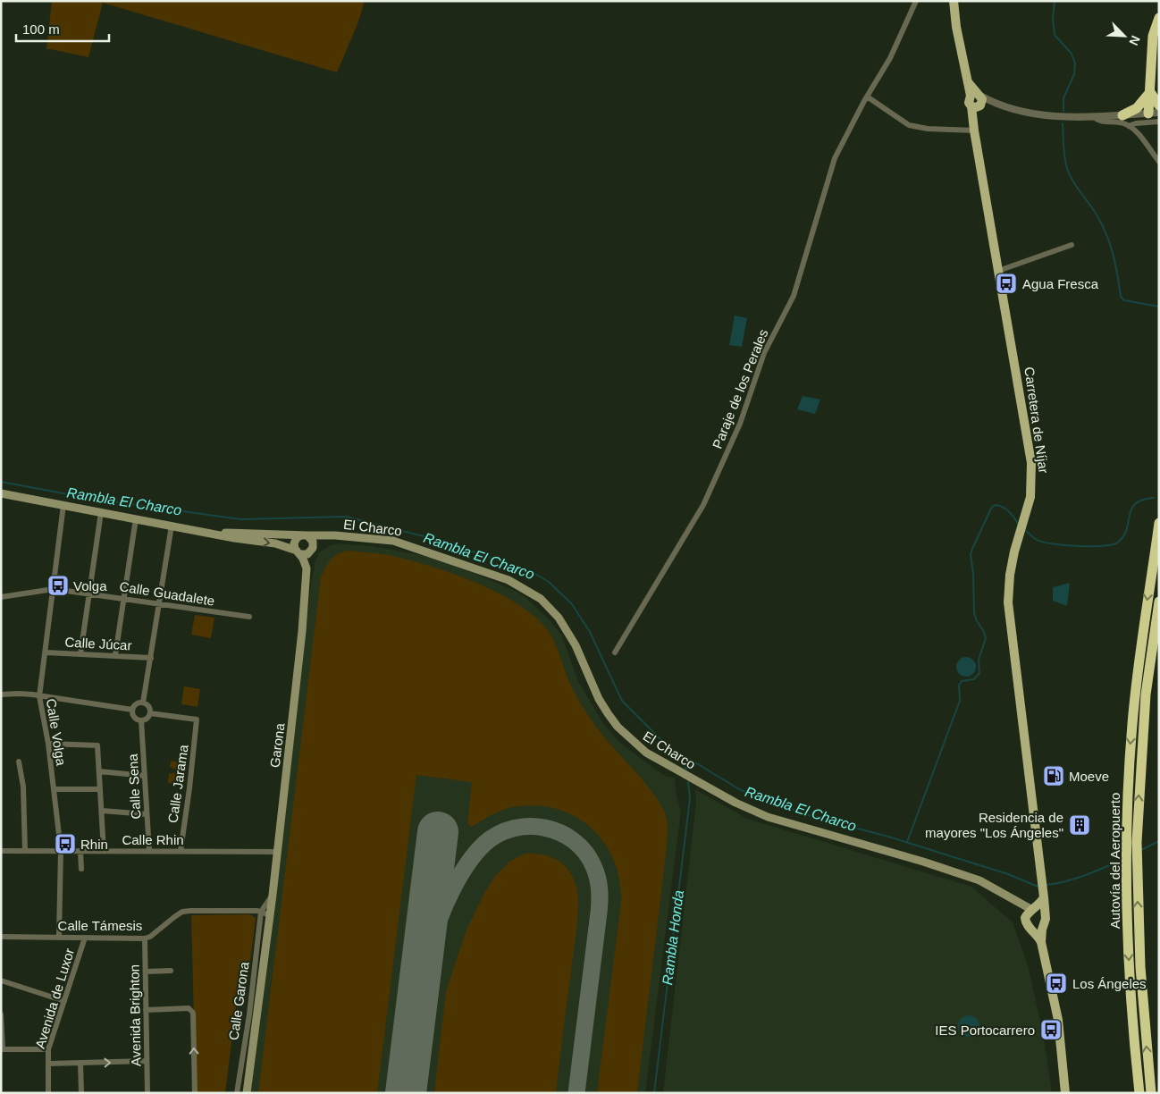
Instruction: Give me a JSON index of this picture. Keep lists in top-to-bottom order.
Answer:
{
  "streets": {
    "highway": ["Autovía del Aeropuerto"],
    "main road": ["Carretera de Níjar", "El Charco", "Garona"],
    "street": [
      "Paraje de los Perales",
      "Calle Guadalete",
      "Calle Júcar",
      "Calle Volga",
      "Calle Jarama",
      "Calle Sena",
      "Calle Rhin",
      "Calle Támesis",
      "Avenida de Luxor",
      "Calle Garona",
      "Avenida Brighton"
    ]
  },
  "crossings": [
    ["Carretera de Níjar", "El Charco"],
    ["El Charco", "Calle Volga"],
    ["Calle Guadalete", "Calle Volga"],
    ["Calle Júcar", "Calle Volga"],
    ["Calle Volga", "Calle Rhin"],
    ["Calle Volga", "Calle Támesis"],
    ["Garona", "Calle Rhin"],
    ["Garona", "Calle Támesis"],
    ["Calle Jarama", "Calle Sena"],
    ["Calle Jarama", "Calle Rhin"],
    ["Calle Sena", "Calle Rhin"],
    ["Calle Támesis", "Avenida de Luxor"],
    ["Calle Támesis", "Calle Garona"],
    ["Calle Támesis", "Avenida Brighton"]
  ],
  "water": ["Rambla El Charco", "Rambla Honda"],
  "places": {
    "bus stop": [
      "Agua Fresca",
      "Volga",
      "Rhin",
      "Los Ángeles",
      "IES Portocarrero"
    ],
    "fuel station": ["Moeve"],
    "building": ["Residencia de mayores \"Los Ángeles\""]
  },
  "scale_bar": "100 m",
  "north": "bottom right"
}
